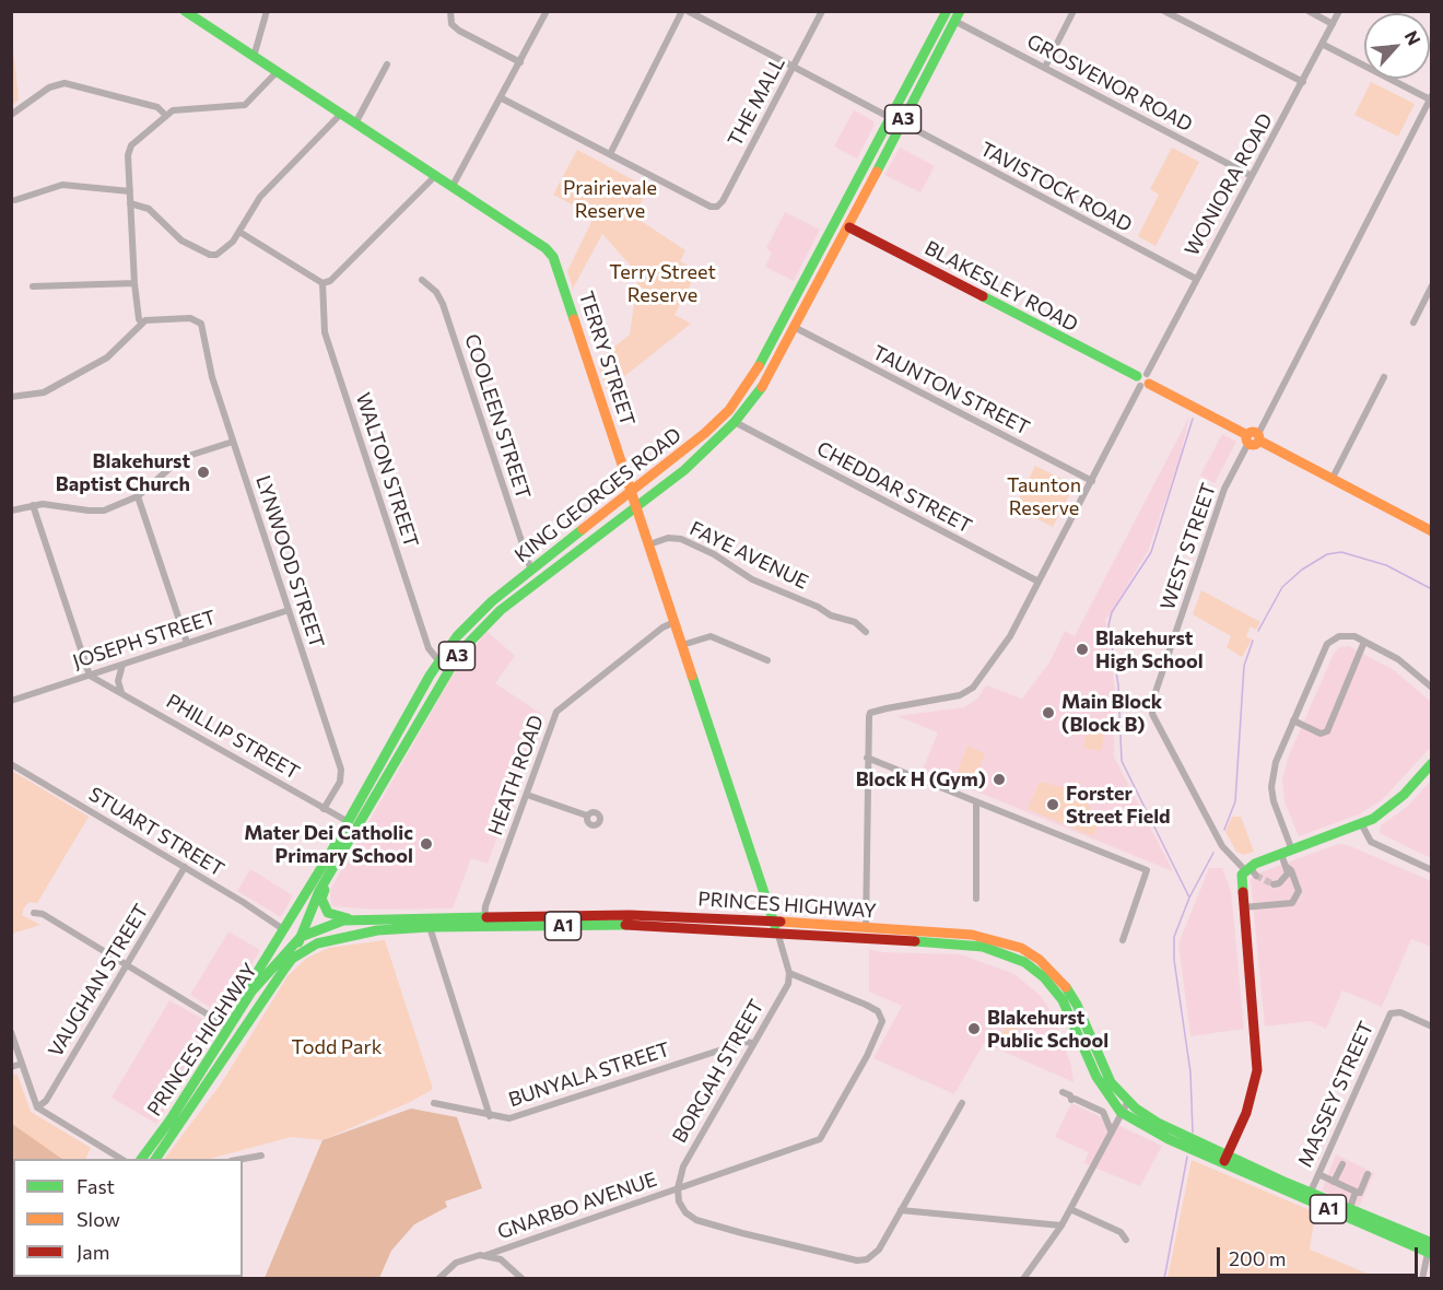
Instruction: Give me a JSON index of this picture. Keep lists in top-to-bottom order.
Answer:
{
  "streets": {
    "main road": [
      "A3",
      "BLAKESLEY ROAD",
      "TERRY STREET",
      "KING GEORGES ROAD",
      "PRINCES HIGHWAY",
      "A1"
    ],
    "street": [
      "GROSVENOR ROAD",
      "THE MALL",
      "WONIORA ROAD",
      "TAVISTOCK ROAD",
      "TAUNTON STREET",
      "COOLEEN STREET",
      "WALTON STREET",
      "CHEDDAR STREET",
      "WEST STREET",
      "FAYE AVENUE",
      "LYNWOOD STREET",
      "JOSEPH STREET",
      "PHILLIP STREET",
      "HEATH ROAD",
      "STUART STREET",
      "VAUGHAN STREET",
      "BORGAH STREET",
      "BUNYALA STREET",
      "MASSEY STREET",
      "GNARBO AVENUE"
    ]
  },
  "crossings": [
    ["GROSVENOR ROAD", "WONIORA ROAD"],
    ["GROSVENOR ROAD", "KING GEORGES ROAD"],
    ["WONIORA ROAD", "TAVISTOCK ROAD"],
    ["WONIORA ROAD", "BLAKESLEY ROAD"],
    ["WONIORA ROAD", "TAUNTON STREET"],
    ["WONIORA ROAD", "CHEDDAR STREET"],
    ["WONIORA ROAD", "PRINCES HIGHWAY"],
    ["TAVISTOCK ROAD", "KING GEORGES ROAD"],
    ["BLAKESLEY ROAD", "KING GEORGES ROAD"],
    ["BLAKESLEY ROAD", "WEST STREET"],
    ["TERRY STREET", "KING GEORGES ROAD"],
    ["TERRY STREET", "FAYE AVENUE"],
    ["TERRY STREET", "HEATH ROAD"],
    ["TERRY STREET", "PRINCES HIGHWAY"],
    ["TAUNTON STREET", "KING GEORGES ROAD"],
    ["COOLEEN STREET", "KING GEORGES ROAD"],
    ["WALTON STREET", "KING GEORGES ROAD"],
    ["CHEDDAR STREET", "KING GEORGES ROAD"],
    ["KING GEORGES ROAD", "PHILLIP STREET"],
    ["KING GEORGES ROAD", "STUART STREET"],
    ["KING GEORGES ROAD", "PRINCES HIGHWAY"],
    ["LYNWOOD STREET", "JOSEPH STREET"],
    ["LYNWOOD STREET", "PHILLIP STREET"],
    ["JOSEPH STREET", "PHILLIP STREET"],
    ["HEATH ROAD", "PRINCES HIGHWAY"],
    ["STUART STREET", "VAUGHAN STREET"],
    ["PRINCES HIGHWAY", "MASSEY STREET"],
    ["BORGAH STREET", "BUNYALA STREET"],
    ["BORGAH STREET", "GNARBO AVENUE"]
  ],
  "parks": [
    "Prairievale Reserve",
    "Terry Street Reserve",
    "Taunton Reserve",
    "Todd Park"
  ],
  "places": [
    "Blakehurst Baptist Church",
    "Blakehurst High School",
    "Main Block (Block B)",
    "Block H (Gym)",
    "Forster Street Field",
    "Mater Dei Catholic Primary School",
    "Blakehurst Public School"
  ],
  "legend": ["Fast", "Slow", "Jam"],
  "scale_bar": "200 m",
  "north": "top right"
}
